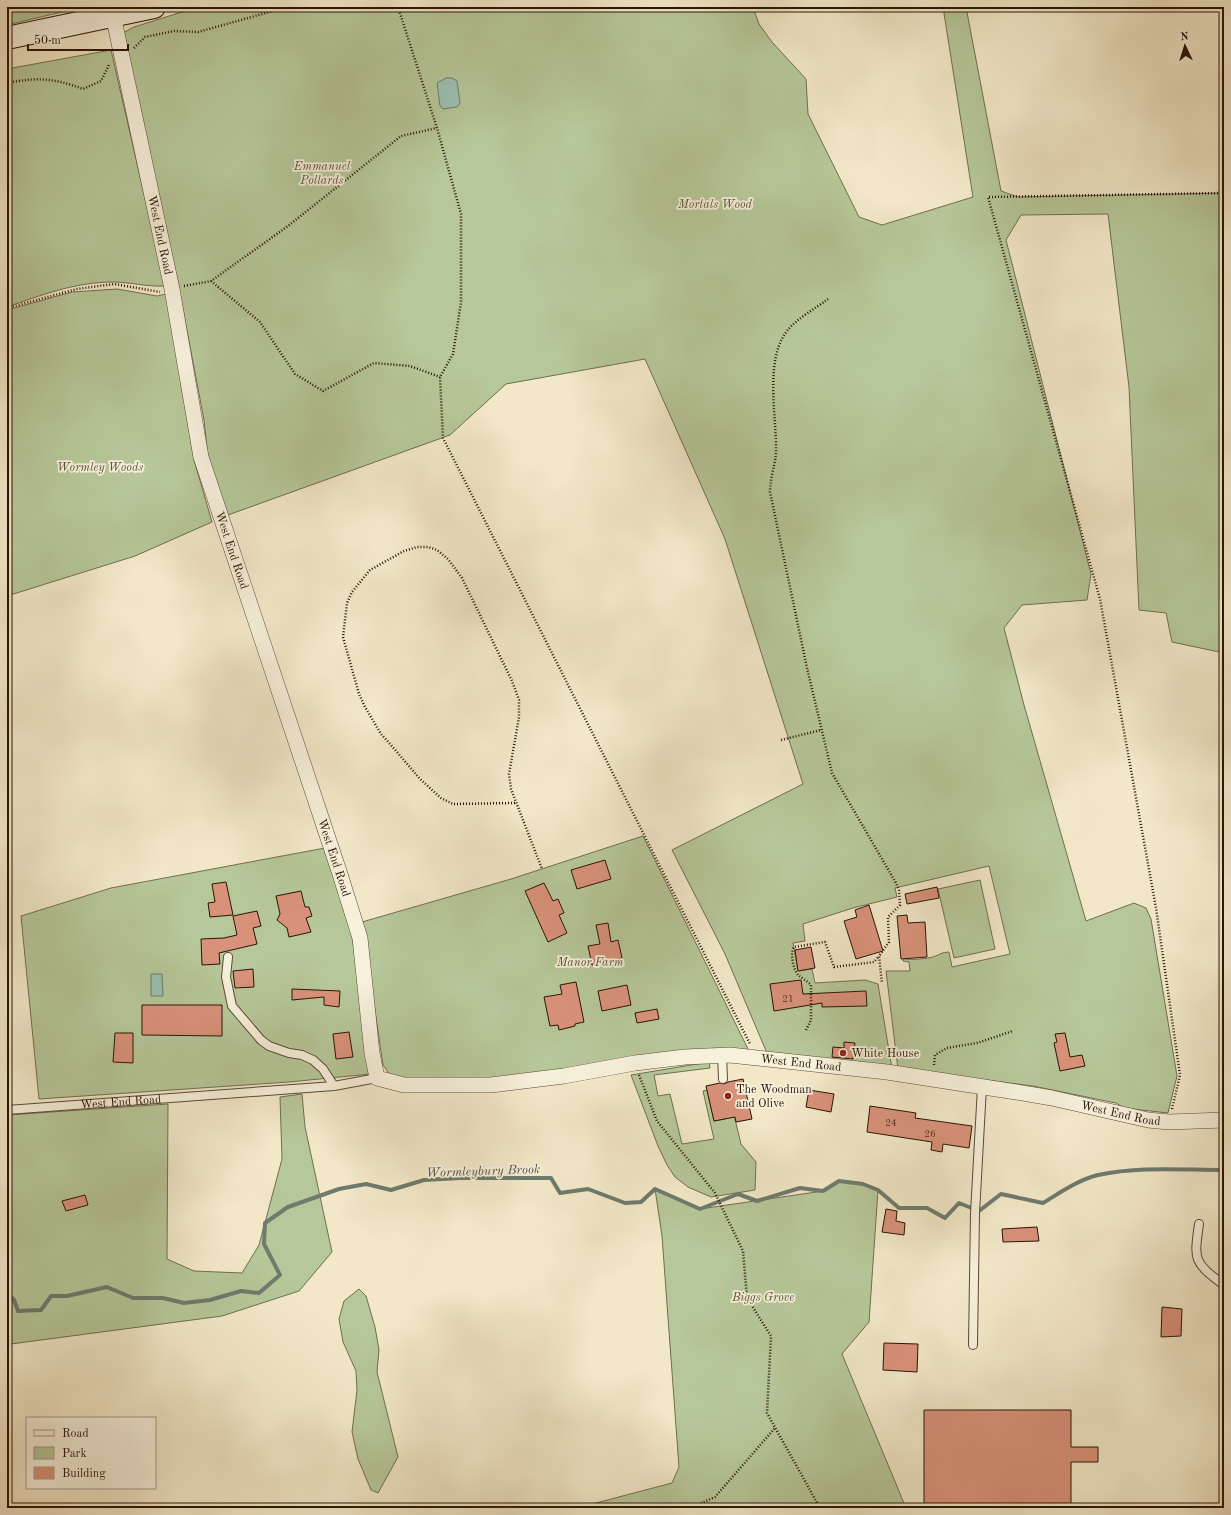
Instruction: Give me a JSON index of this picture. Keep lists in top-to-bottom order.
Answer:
{
  "streets": {
    "street": ["West End Road"]
  },
  "water": ["Wormleybury Brook"],
  "parks": [
    "Emmanuel Pollards",
    "Mortals Wood",
    "Wormley Woods",
    "Manor Farm",
    "Biggs Grove"
  ],
  "places": ["White House", "The Woodman and Olive"],
  "house_numbers": ["21", "24", "26"],
  "legend": ["Road", "Park", "Building"],
  "scale_bar": "50 m",
  "north": "top"
}
